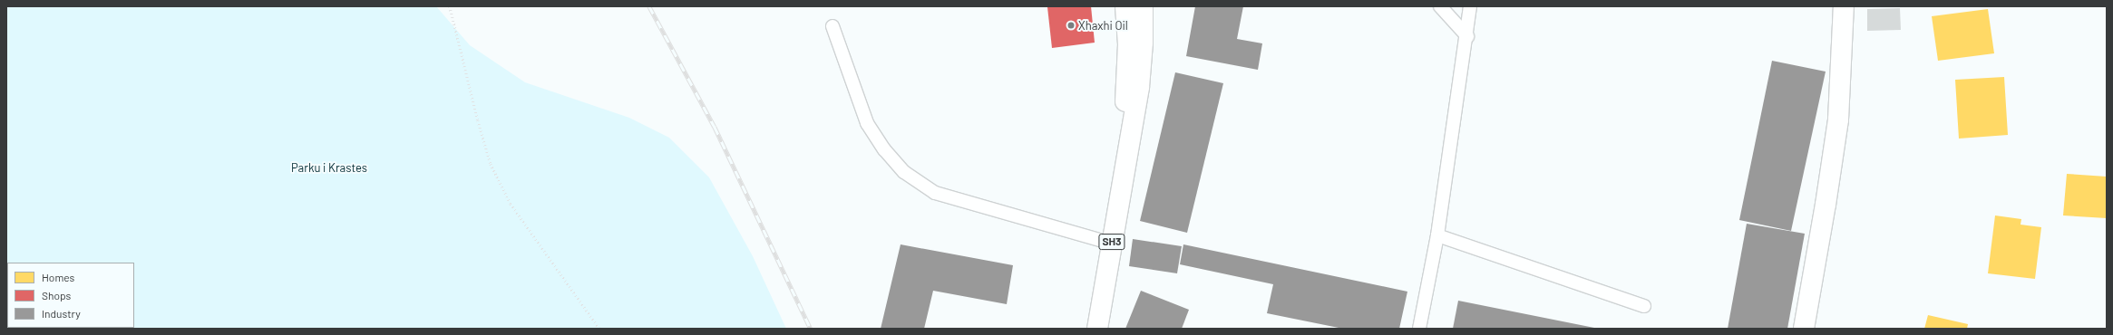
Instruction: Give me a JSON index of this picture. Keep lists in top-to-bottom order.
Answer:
{
  "streets": {
    "main road": ["SH3"]
  },
  "parks": ["Parku i Krastes"],
  "places": ["Xhaxhi Oil"],
  "legend": ["Homes", "Shops", "Industry"]
}
